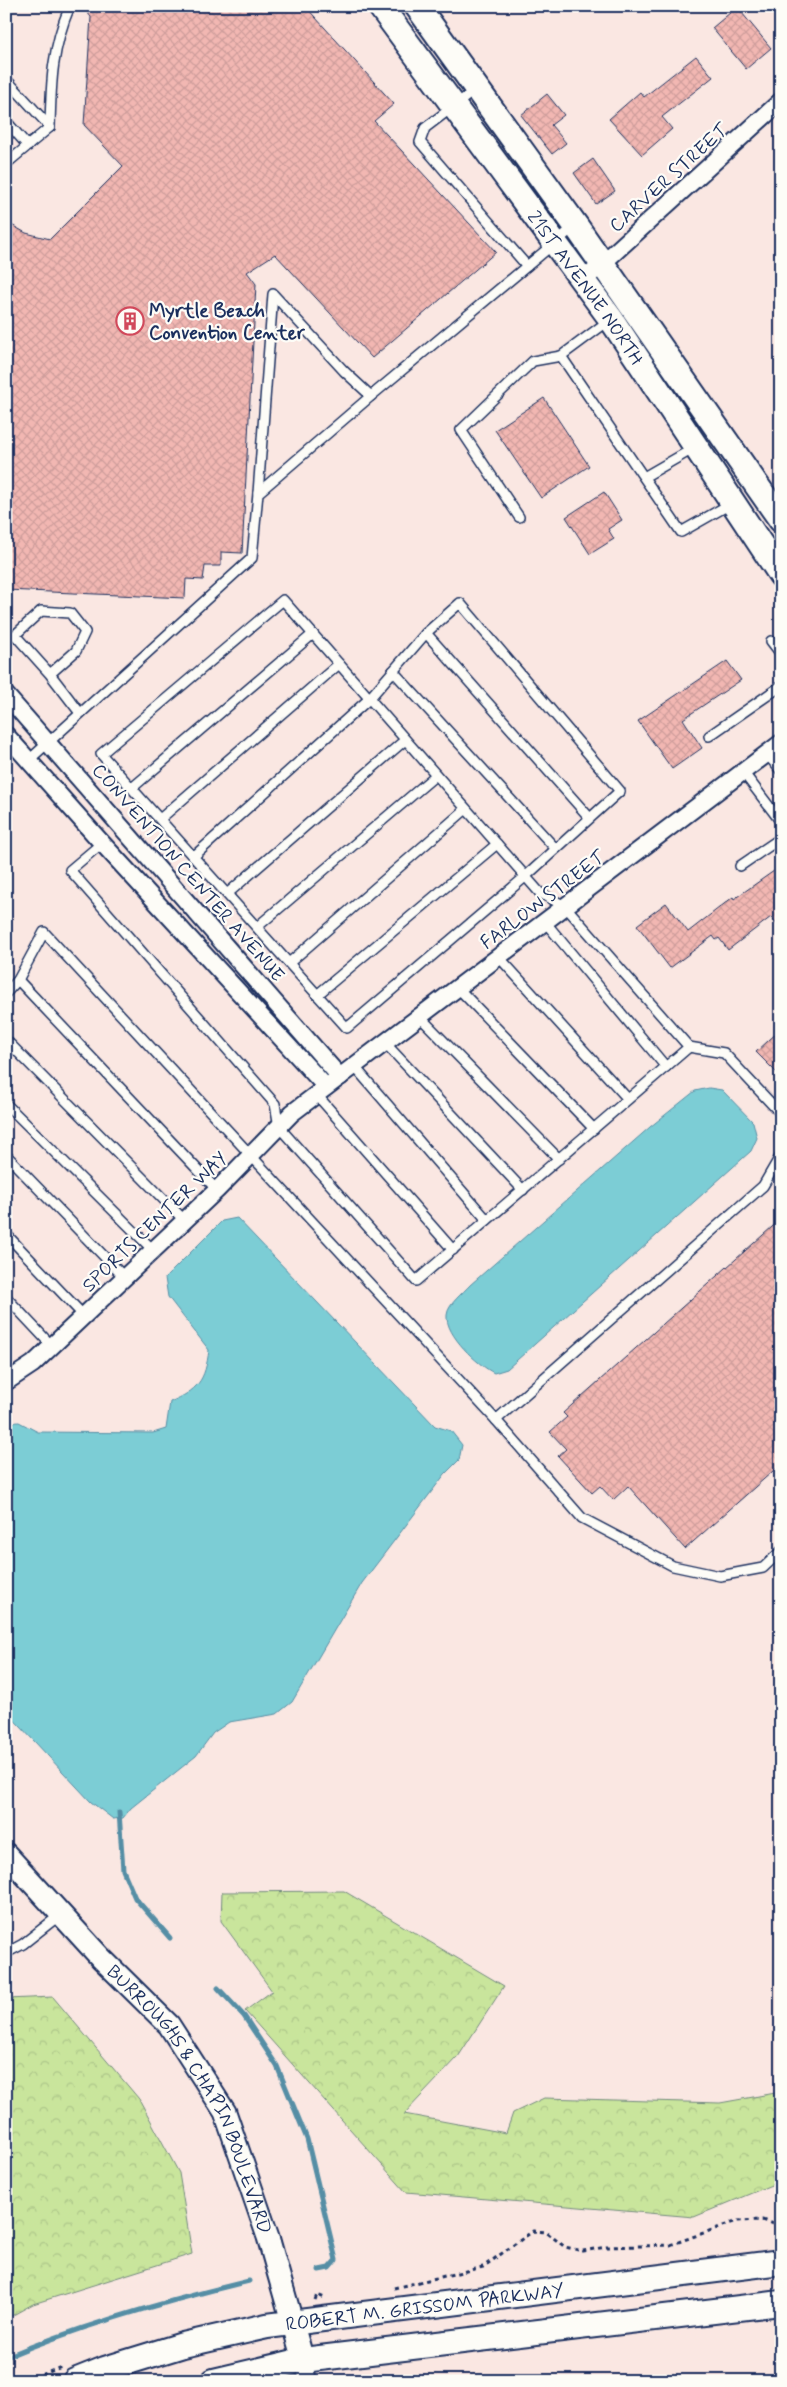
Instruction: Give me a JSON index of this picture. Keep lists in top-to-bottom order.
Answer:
{
  "streets": {
    "main road": ["21ST AVENUE NORTH", "ROBERT M. GRISSOM PARKWAY"],
    "street": [
      "CARVER STREET",
      "CONVENTION CENTER AVENUE",
      "FARLOW STREET",
      "SPORTS CENTER WAY",
      "BURROUGHS & CHAPIN BOULEVARD"
    ]
  },
  "crossings": [
    ["CARVER STREET", "21ST AVENUE NORTH"],
    ["CONVENTION CENTER AVENUE", "FARLOW STREET"],
    ["CONVENTION CENTER AVENUE", "SPORTS CENTER WAY"],
    ["FARLOW STREET", "SPORTS CENTER WAY"],
    ["BURROUGHS & CHAPIN BOULEVARD", "ROBERT M. GRISSOM PARKWAY"]
  ],
  "places": {
    "building": ["Myrtle Beach Convention Center"]
  }
}
